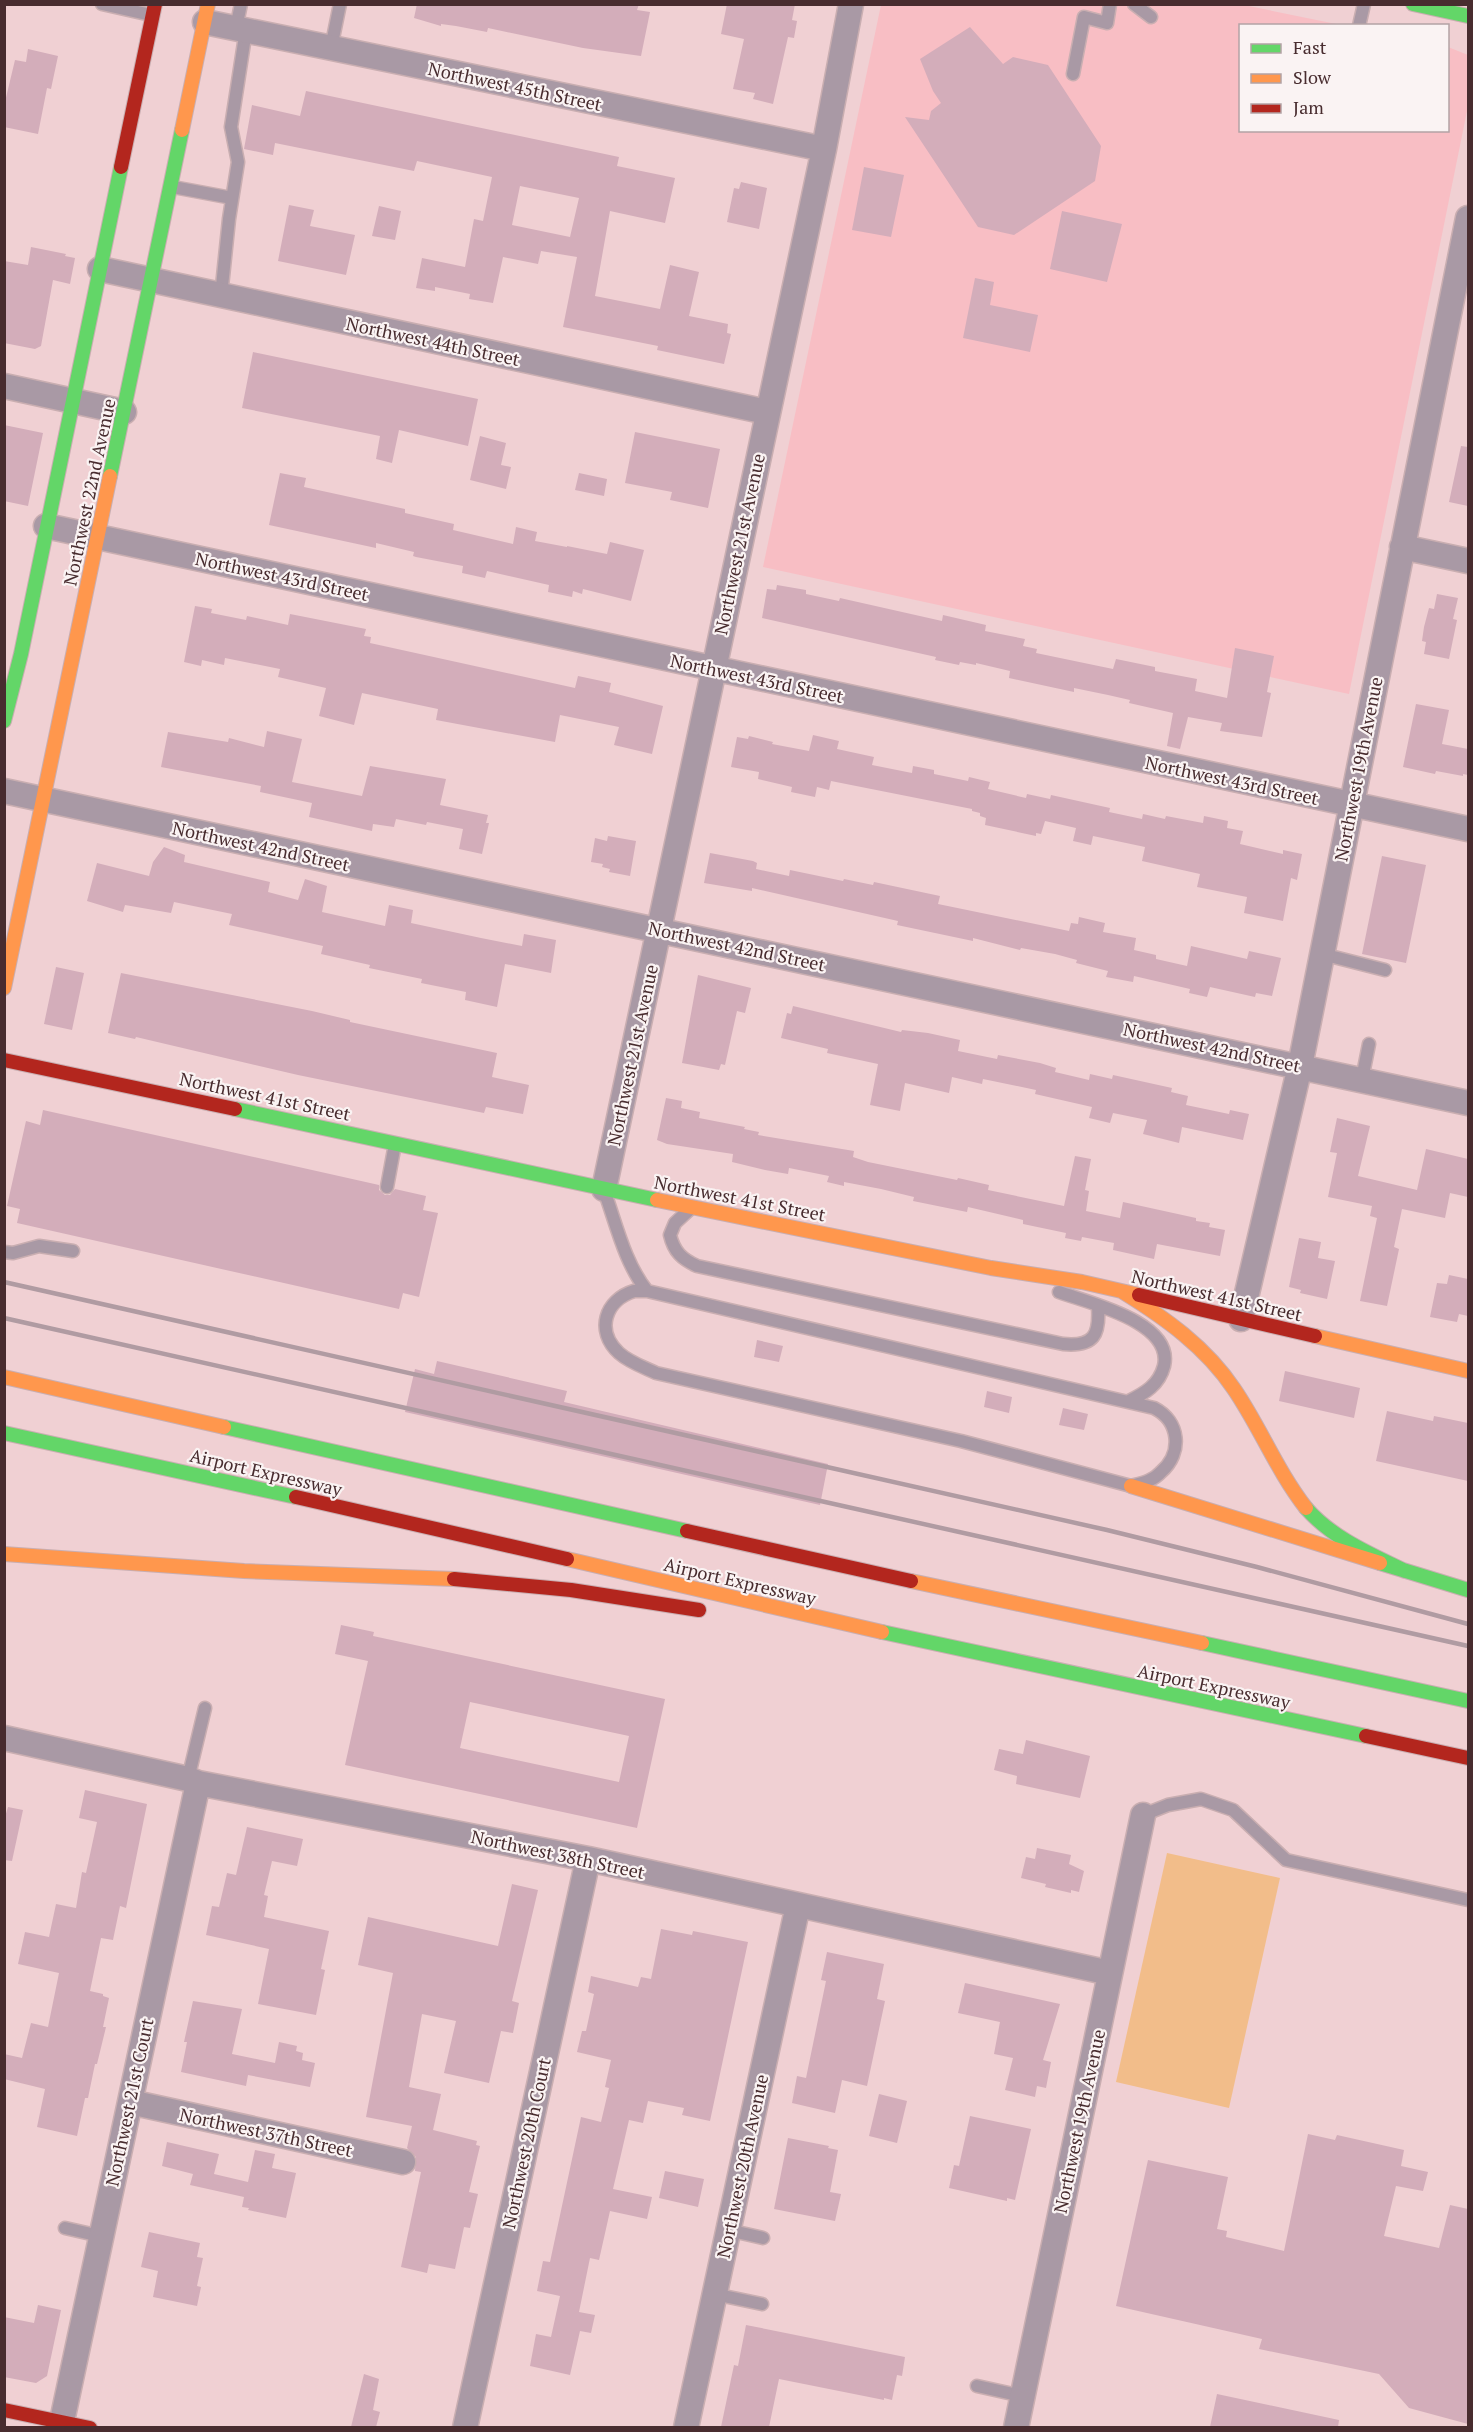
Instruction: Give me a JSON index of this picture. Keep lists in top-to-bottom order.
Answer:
{
  "streets": {
    "main road": ["Northwest 22nd Avenue", "Northwest 41st Street", "Airport Expressway"],
    "street": [
      "Northwest 45th Street",
      "Northwest 44th Street",
      "Northwest 21st Avenue",
      "Northwest 43rd Street",
      "Northwest 19th Avenue",
      "Northwest 42nd Street",
      "Northwest 38th Street",
      "Northwest 21st Court",
      "Northwest 37th Street",
      "Northwest 20th Court",
      "Northwest 20th Avenue"
    ]
  },
  "crossings": [
    ["Northwest 45th Street", "Northwest 22nd Avenue"],
    ["Northwest 45th Street", "Northwest 21st Avenue"],
    ["Northwest 44th Street", "Northwest 22nd Avenue"],
    ["Northwest 44th Street", "Northwest 21st Avenue"],
    ["Northwest 22nd Avenue", "Northwest 43rd Street"],
    ["Northwest 22nd Avenue", "Northwest 42nd Street"],
    ["Northwest 21st Avenue", "Northwest 43rd Street"],
    ["Northwest 21st Avenue", "Northwest 42nd Street"],
    ["Northwest 21st Avenue", "Northwest 41st Street"],
    ["Northwest 43rd Street", "Northwest 19th Avenue"],
    ["Northwest 19th Avenue", "Northwest 42nd Street"],
    ["Northwest 19th Avenue", "Northwest 41st Street"],
    ["Northwest 19th Avenue", "Northwest 38th Street"],
    ["Northwest 38th Street", "Northwest 21st Court"],
    ["Northwest 38th Street", "Northwest 20th Court"],
    ["Northwest 38th Street", "Northwest 20th Avenue"],
    ["Northwest 21st Court", "Northwest 37th Street"]
  ],
  "legend": ["Fast", "Slow", "Jam"]
}
